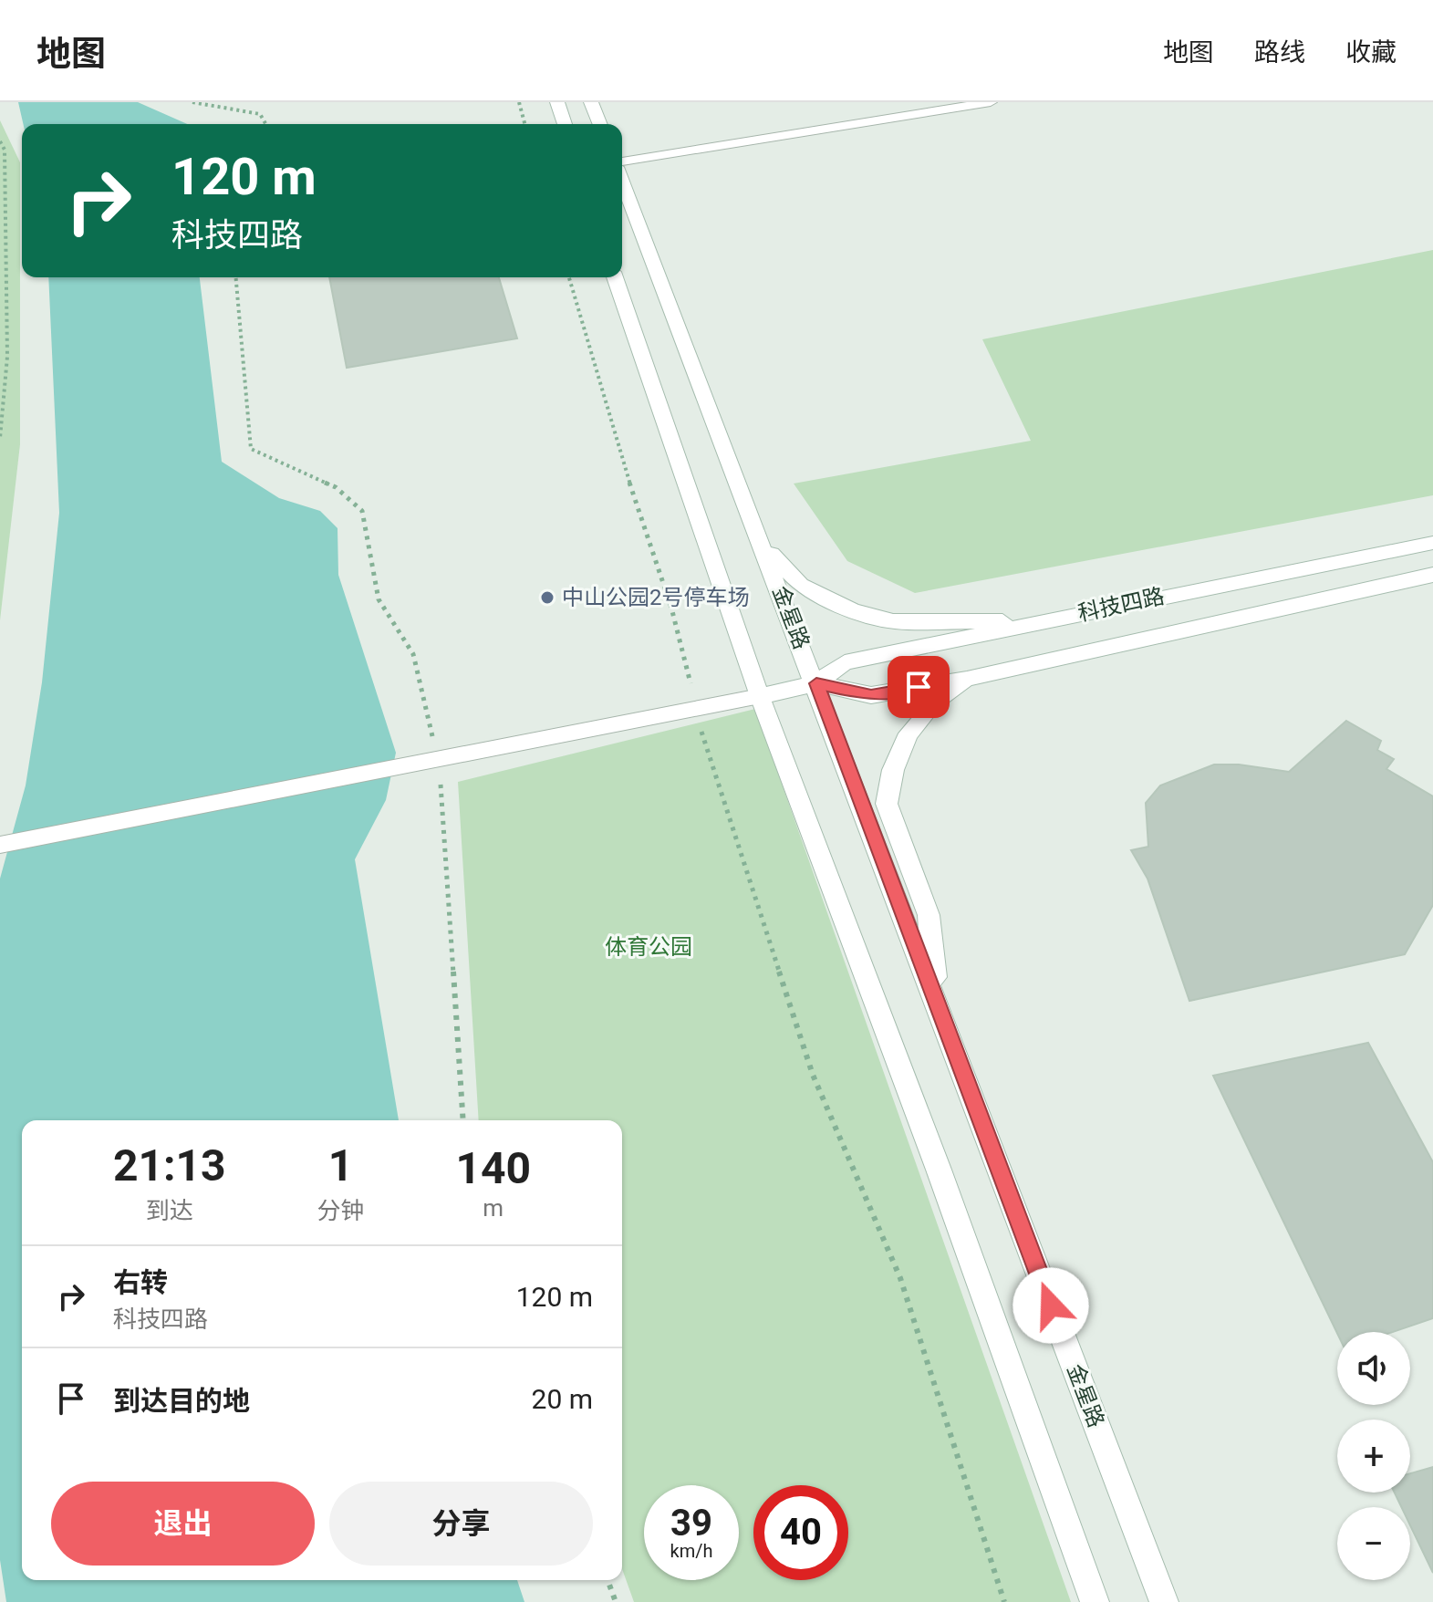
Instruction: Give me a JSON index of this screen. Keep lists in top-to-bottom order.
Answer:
{
  "streets": {
    "street": ["科技四路", "金星路"]
  },
  "crossings": [
    ["科技四路", "金星路"]
  ],
  "parks": ["体育公园"],
  "places": ["中山公园2号停车场"],
  "page": {
    "header": "地图",
    "nav": ["地图", "路线", "收藏"],
    "turn": ["120 m", "科技四路"],
    "eta": [
      "21:13",
      "到达",
      "1",
      "分钟",
      "140",
      "m"
    ],
    "list": [
      {
        "name": "右转",
        "note": "科技四路",
        "value": "120 m"
      },
      {
        "name": "到达目的地",
        "value": "20 m"
      }
    ],
    "map_buttons": ["+", "−"],
    "buttons": ["退出", "分享"],
    "speed": "39 km/h",
    "limit": "40"
  }
}
